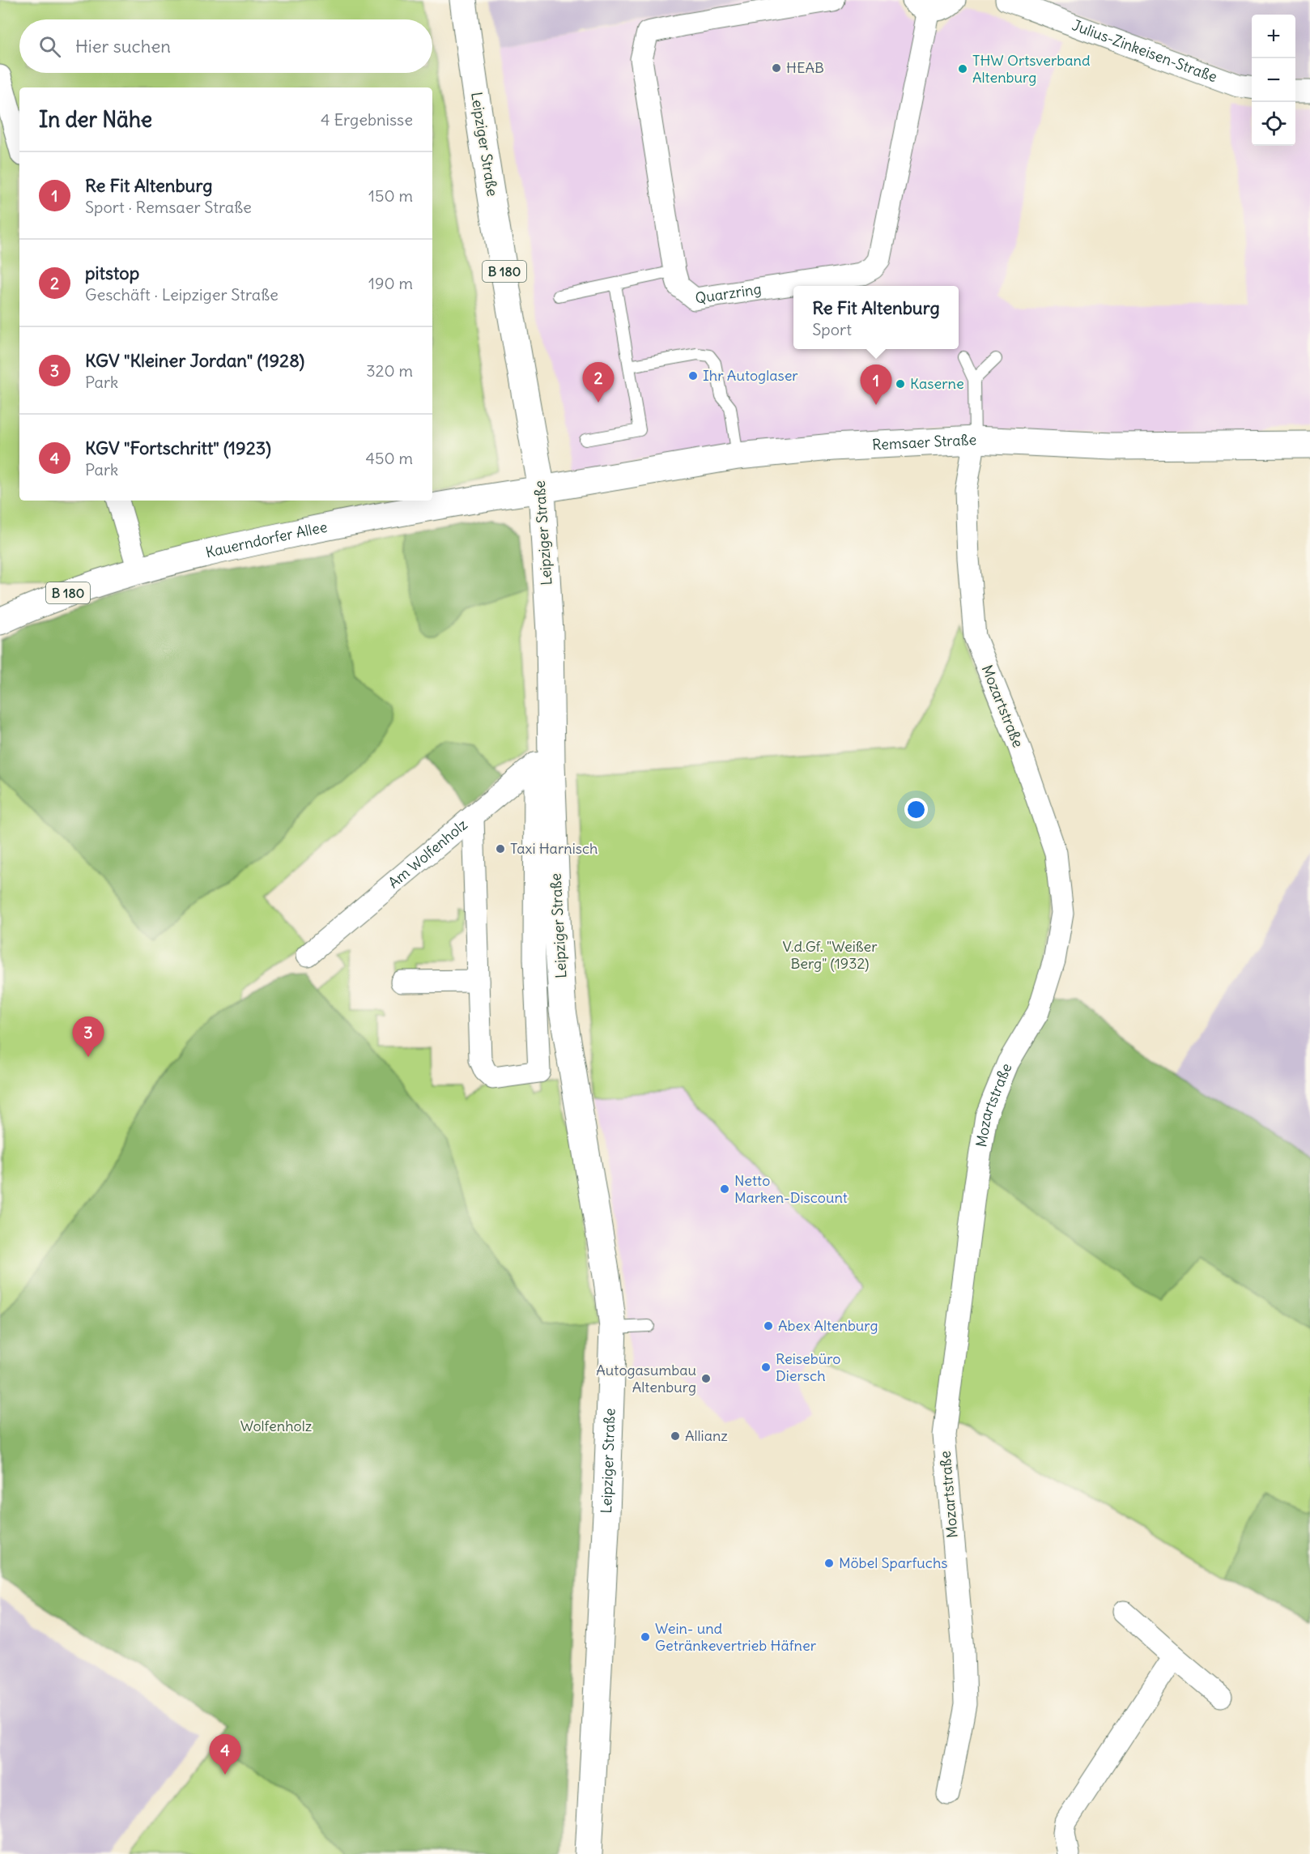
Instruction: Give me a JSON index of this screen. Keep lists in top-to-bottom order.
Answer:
{
  "streets": {
    "street": [
      "Julius-Zinkeisen-Straße",
      "Leipziger Straße",
      "B 180",
      "Quarzring",
      "Remsaer Straße",
      "Kauerndorfer Allee",
      "Mozartstraße",
      "Am Wolfenholz"
    ]
  },
  "crossings": [
    ["Leipziger Straße", "Remsaer Straße"],
    ["Leipziger Straße", "Kauerndorfer Allee"],
    ["Leipziger Straße", "Am Wolfenholz"],
    ["Remsaer Straße", "Kauerndorfer Allee"],
    ["Remsaer Straße", "Mozartstraße"]
  ],
  "parks": ["V.d.Gf. \"Weißer Berg\" (1932)", "Wolfenholz"],
  "places": [
    "HEAB",
    "THW Ortsverband Altenburg",
    "Ihr Autoglaser",
    "Kaserne",
    "Taxi Harnisch",
    "Netto Marken-Discount",
    "Abex Altenburg",
    "Reisebüro Diersch",
    "Autogasumbau Altenburg",
    "Allianz",
    "Möbel Sparfuchs",
    "Wein- und Getränkevertrieb Häfner"
  ],
  "page": {
    "map_buttons": ["+", "−"],
    "search": "Hier suchen",
    "heading": ["In der Nähe", "4 Ergebnisse"],
    "list": [
      {
        "mark": "1",
        "name": "Re Fit Altenburg",
        "note": "Sport · Remsaer Straße",
        "value": "150 m"
      },
      {
        "mark": "2",
        "name": "pitstop",
        "note": "Geschäft · Leipziger Straße",
        "value": "190 m"
      },
      {
        "mark": "3",
        "name": "KGV \"Kleiner Jordan\" (1928)",
        "note": "Park",
        "value": "320 m"
      },
      {
        "mark": "4",
        "name": "KGV \"Fortschritt\" (1923)",
        "note": "Park",
        "value": "450 m"
      }
    ],
    "popup": ["Re Fit Altenburg", "Sport"],
    "pins": [
      "2",
      "1",
      "3",
      "4"
    ]
  }
}
